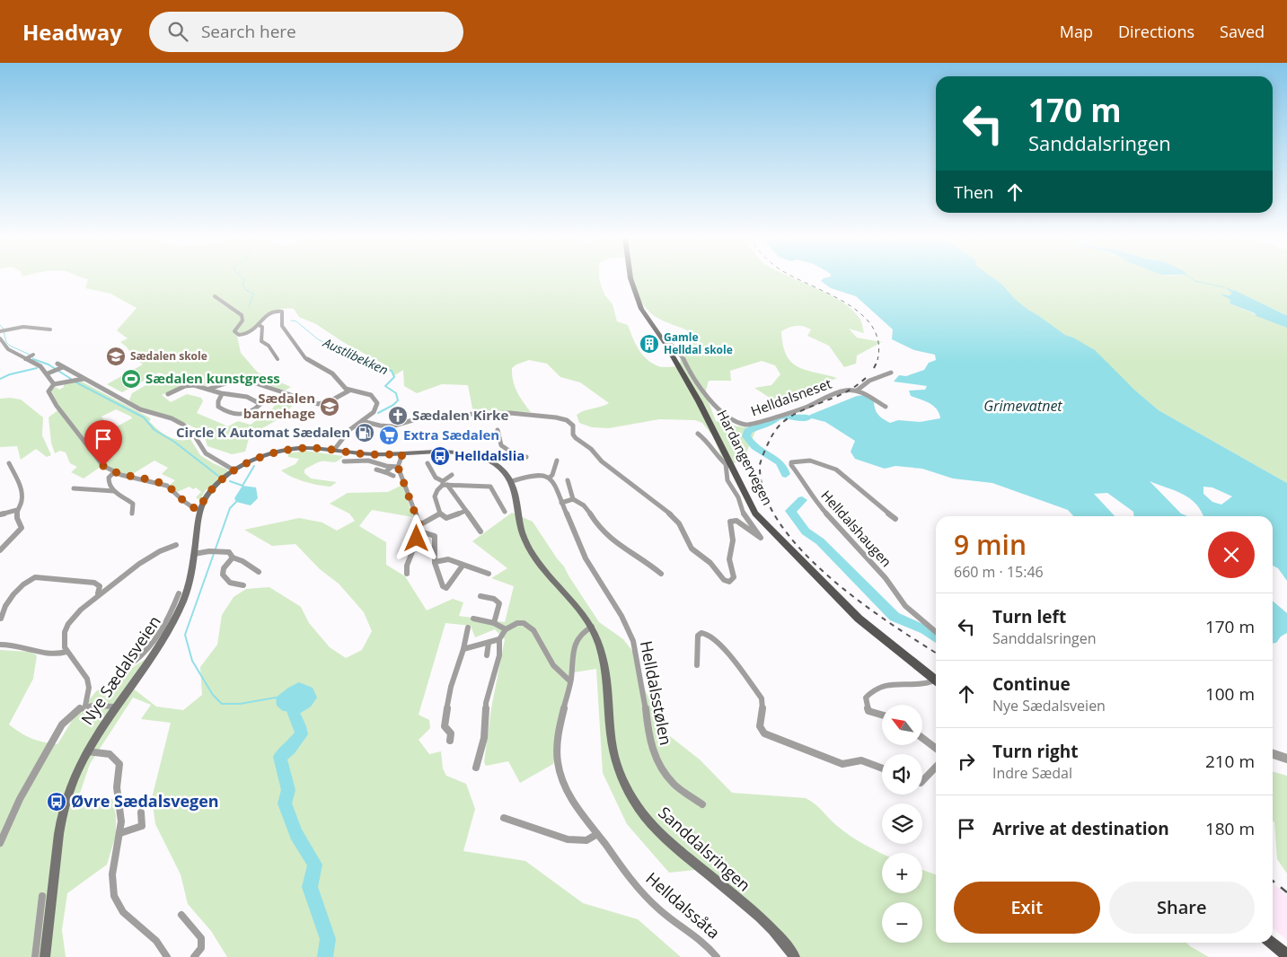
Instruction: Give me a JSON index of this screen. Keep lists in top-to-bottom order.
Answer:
{
  "streets": {
    "main road": ["Hardangervegen", "Nye Sædalsveien", "Sanddalsringen"],
    "street": [
      "Helldalsneset",
      "Helldalshaugen",
      "Helldalsstølen",
      "Helldalssåta"
    ]
  },
  "crossings": [
    ["Helldalsneset", "Hardangervegen"],
    ["Sanddalsringen", "Helldalssåta"]
  ],
  "water": ["Austlibekken", "Grimevatnet"],
  "places": {
    "building": ["Gamle Helldal skole"],
    "school or university": ["Sædalen skole", "Sædalen barnehage"],
    "sports": ["Sædalen kunstgress"],
    "church": ["Sædalen Kirke"],
    "fuel station": ["Circle K Automat Sædalen"],
    "supermarket": ["Extra Sædalen"],
    "bus stop": ["Helldalslia", "Øvre Sædalsvegen"]
  },
  "north": "top left",
  "page": {
    "header": "Headway",
    "search": "Search here",
    "nav": ["Map", "Directions", "Saved"],
    "turn": ["170 m", "Sanddalsringen"],
    "then": "Then",
    "heading": ["9 min", "660 m · 15:46"],
    "list": [
      {
        "name": "Turn left",
        "note": "Sanddalsringen",
        "value": "170 m"
      },
      {
        "name": "Continue",
        "note": "Nye Sædalsveien",
        "value": "100 m"
      },
      {
        "name": "Turn right",
        "note": "Indre Sædal",
        "value": "210 m"
      },
      {
        "name": "Arrive at destination",
        "value": "180 m"
      }
    ],
    "map_buttons": ["+", "−"],
    "buttons": ["Exit", "Share"]
  }
}
